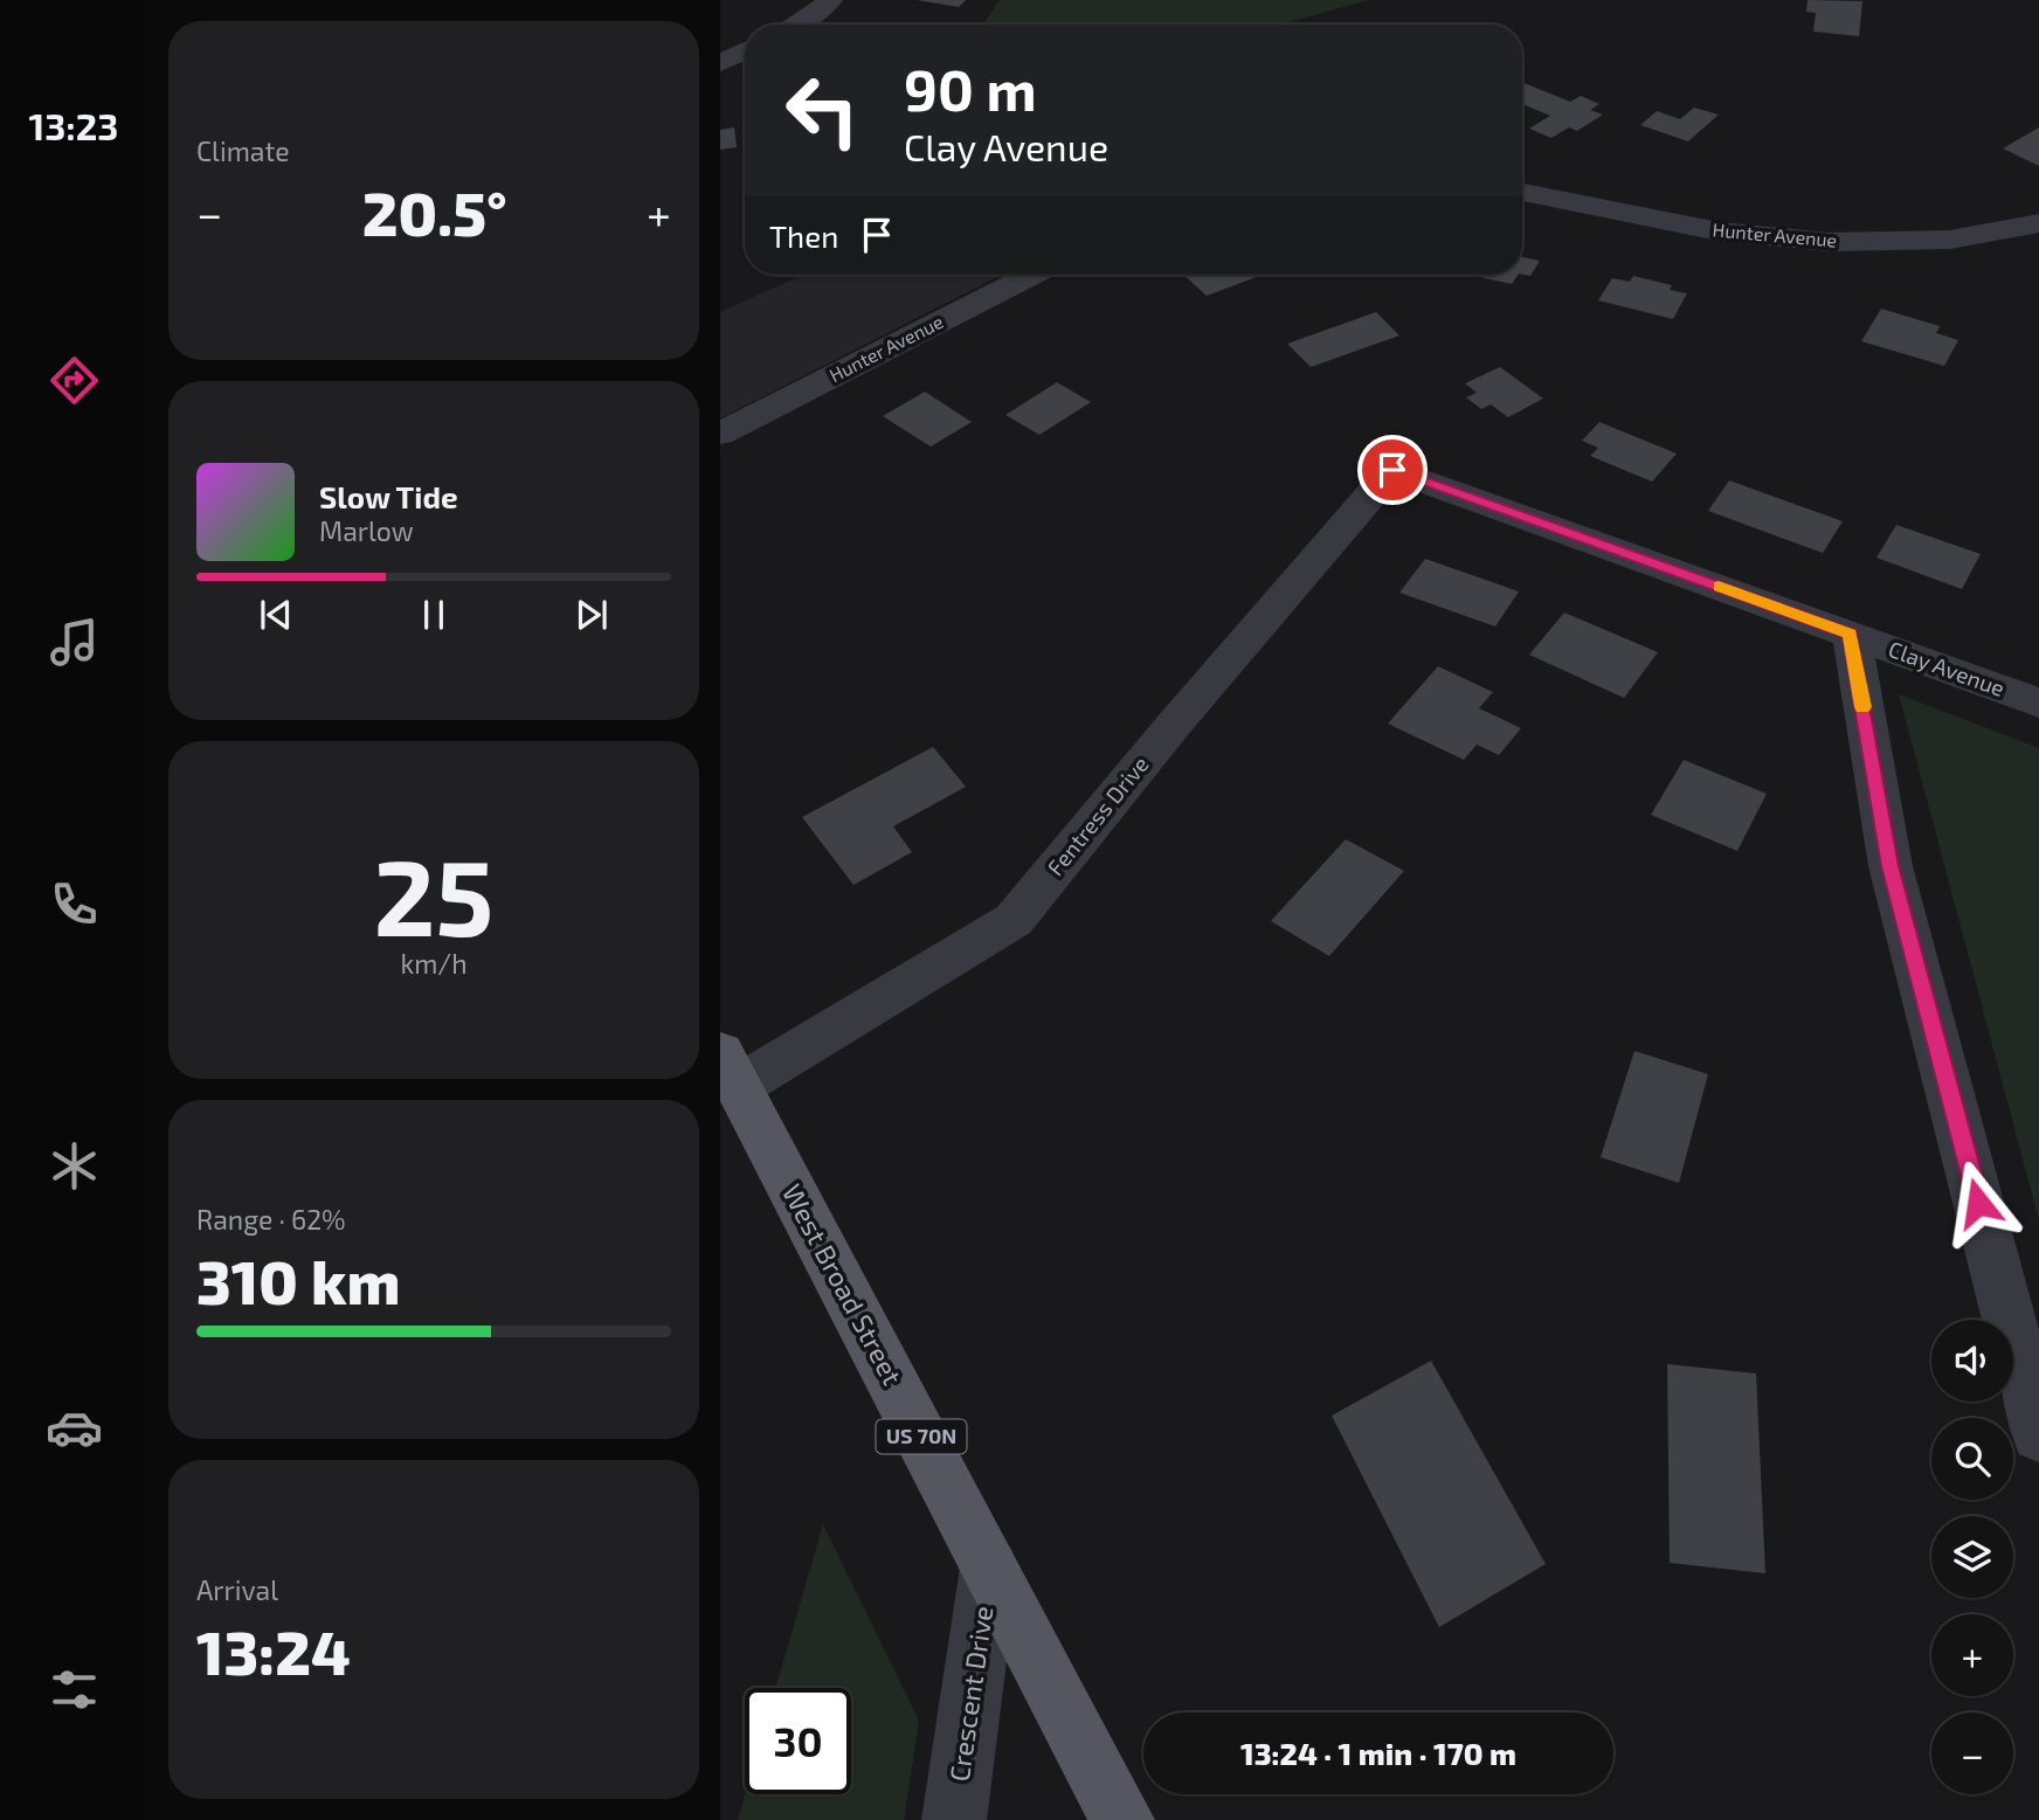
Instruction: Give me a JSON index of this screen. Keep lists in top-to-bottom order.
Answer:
{
  "streets": {
    "main road": ["West Broad Street", "US 70N"],
    "street": [
      "Hunter Avenue",
      "Clay Avenue",
      "Fentress Drive",
      "Crescent Drive"
    ]
  },
  "crossings": [
    ["Clay Avenue", "Fentress Drive"],
    ["Fentress Drive", "West Broad Street"],
    ["West Broad Street", "Crescent Drive"]
  ],
  "page": {
    "tabs": "13:23",
    "tile": [
      "Climate",
      ["25", "km/h"],
      ["Range · 62%", "310 km"],
      ["Arrival", "13:24"]
    ],
    "turn": ["90 m", "Clay Avenue"],
    "heat": ["−", "20.5°", "+"],
    "then": "Then",
    "song": ["Slow Tide", "Marlow"],
    "map_buttons": ["+", "−"],
    "limit": "30",
    "trip": "13:24 · 1 min · 170 m"
  }
}
